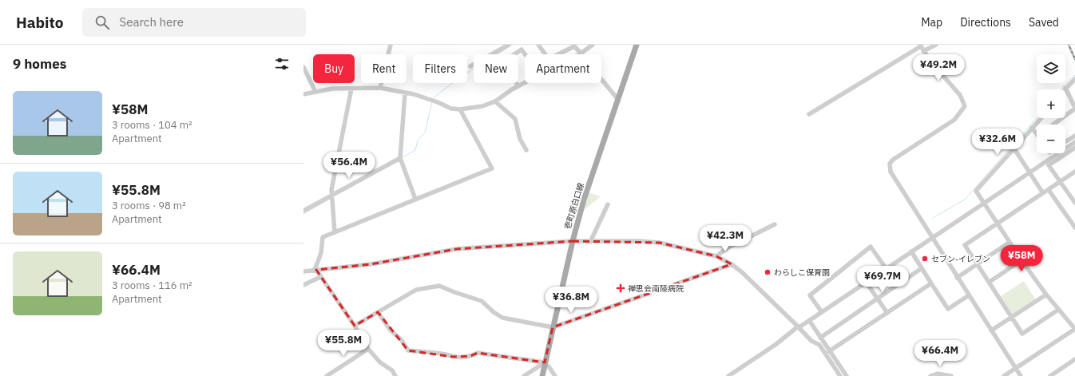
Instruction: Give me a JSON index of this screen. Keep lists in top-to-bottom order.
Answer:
{
  "streets": {
    "main road": ["壱町原白口線"]
  },
  "places": {
    "other": ["セブン-イレブン", "わらしこ保育園"],
    "health": ["禅思会南陵病院"]
  },
  "page": {
    "header": "Habito",
    "search": "Search here",
    "nav": ["Map", "Directions", "Saved"],
    "heading": "9 homes",
    "map_buttons": ["+", "−"],
    "price": [
      "¥49.2M",
      "¥32.6M",
      "¥56.4M",
      "¥42.3M",
      "¥58M",
      "¥69.7M",
      "¥36.8M",
      "¥55.8M",
      "¥66.4M"
    ],
    "chip": [
      "Buy",
      "Rent",
      "Filters",
      "New",
      "Apartment"
    ],
    "list": [
      {
        "name": "¥58M",
        "note": "3 rooms · 104 m² · Apartment"
      },
      {
        "name": "¥55.8M",
        "note": "3 rooms · 98 m² · Apartment"
      },
      {
        "name": "¥66.4M",
        "note": "3 rooms · 116 m² · Apartment"
      }
    ]
  }
}
